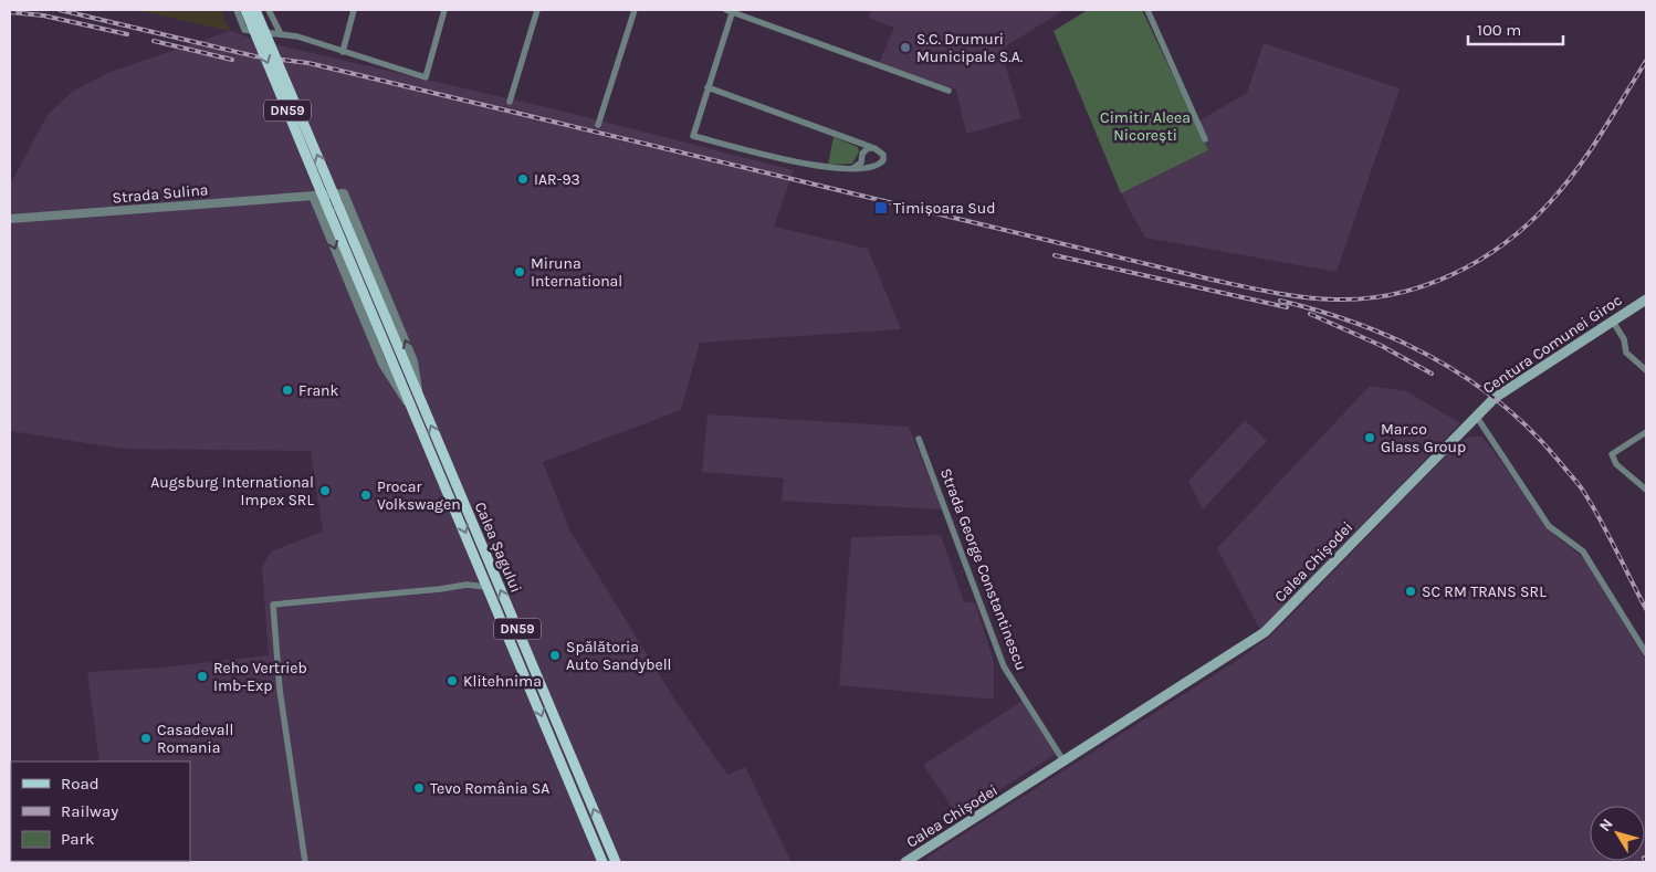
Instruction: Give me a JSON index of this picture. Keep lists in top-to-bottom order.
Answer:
{
  "streets": {
    "main road": [
      "DN59",
      "Centura Comunei Giroc",
      "Calea Șagului",
      "Calea Chișodei"
    ],
    "street": ["Strada Sulina", "Strada George Constantinescu"]
  },
  "crossings": [
    ["Strada Sulina", "Calea Șagului"],
    ["Centura Comunei Giroc", "Calea Chișodei"],
    ["Calea Chișodei", "Strada George Constantinescu"]
  ],
  "parks": ["Cimitir Aleea Nicorești"],
  "places": {
    "other": [
      "S.C. Drumuri Municipale S.A.",
      "IAR-93",
      "Miruna International",
      "Frank",
      "Mar.co Glass Group",
      "Augsburg International Impex SRL",
      "Procar Volkswagen",
      "SC RM TRANS SRL",
      "Spălătoria Auto Sandybell",
      "Reho Vertrieb Imb-Exp",
      "Klitehnima",
      "Casadevall Romania",
      "Tevo România SA"
    ],
    "transit": ["Timișoara Sud"]
  },
  "legend": ["Road", "Railway", "Park"],
  "scale_bar": "100 m",
  "north": "top left"
}
